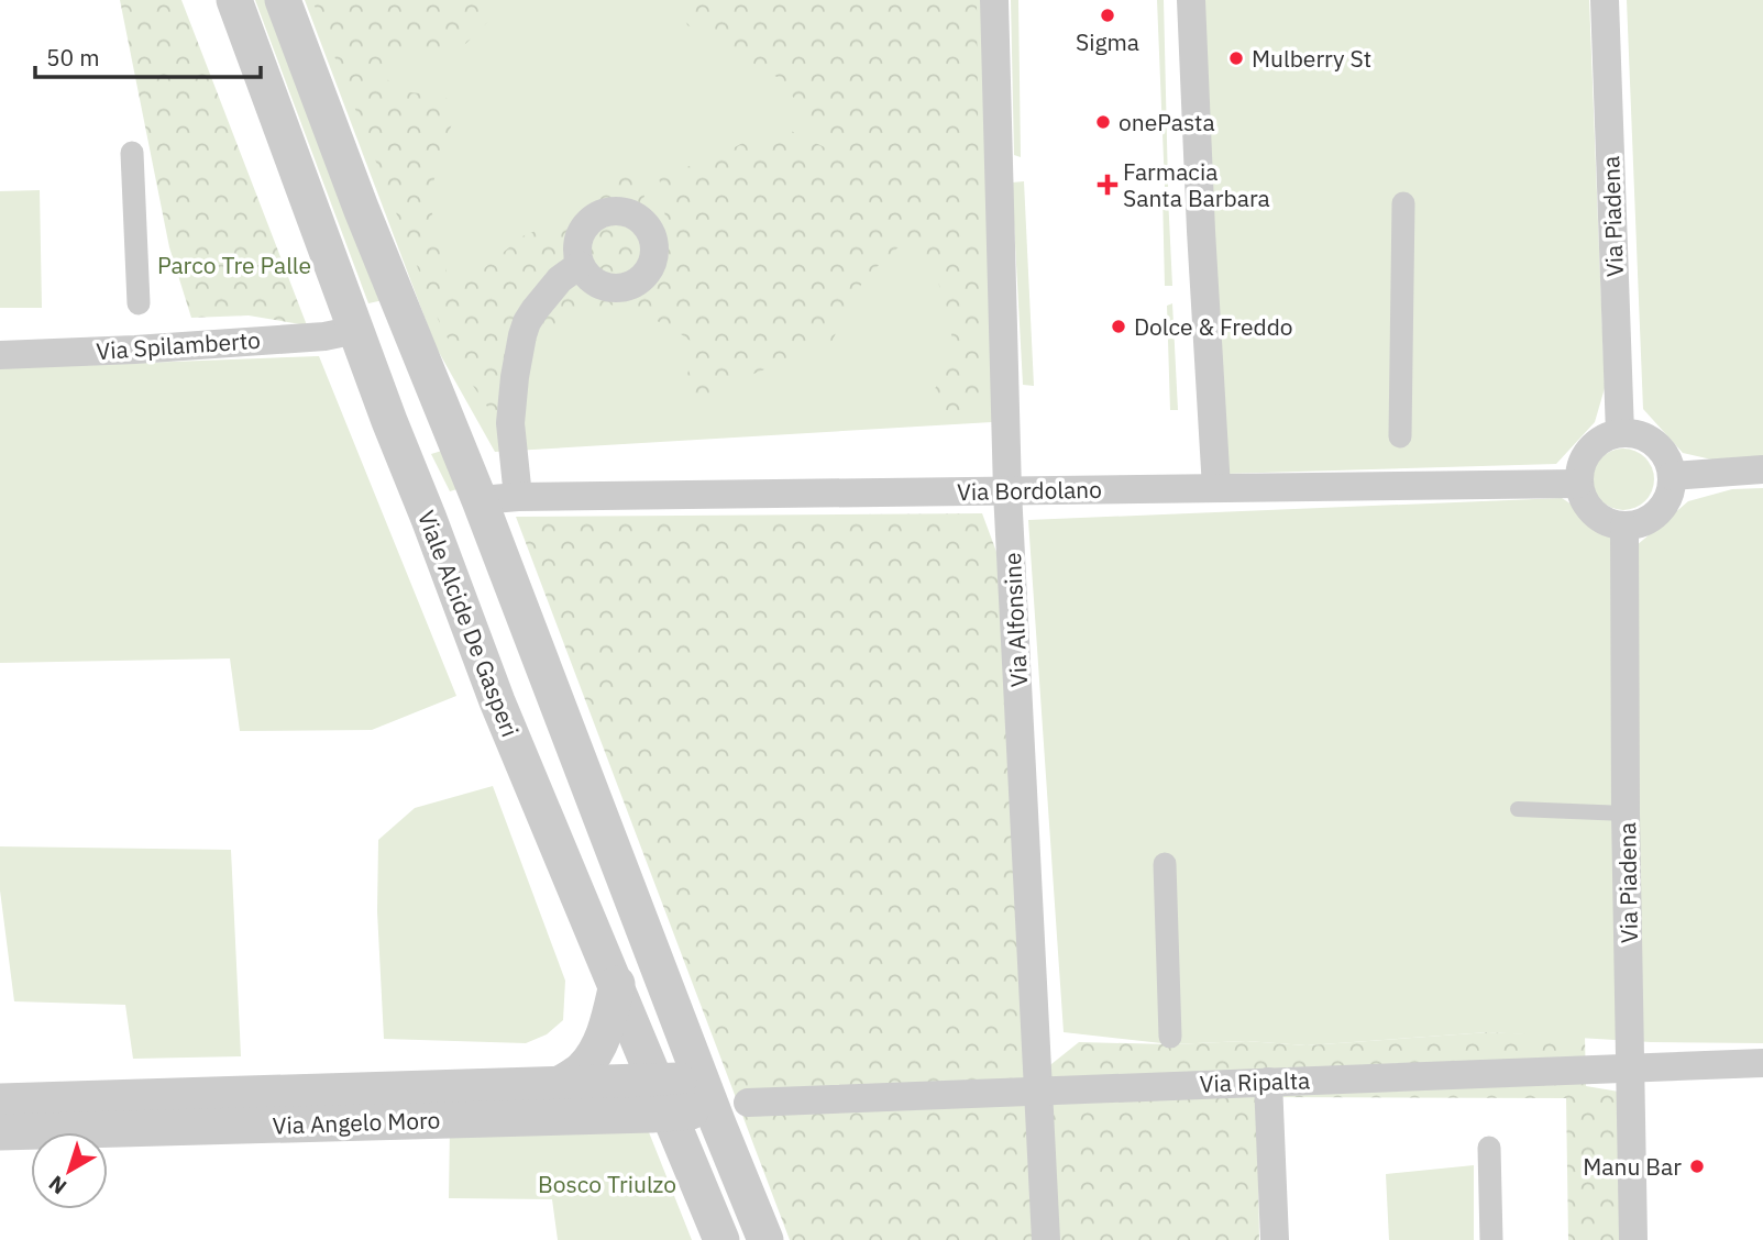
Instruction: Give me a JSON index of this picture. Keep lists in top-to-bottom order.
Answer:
{
  "streets": {
    "street": [
      "Via Piadena",
      "Via Spilamberto",
      "Via Bordolano",
      "Via Alfonsine",
      "Viale Alcide De Gasperi",
      "Via Ripalta",
      "Via Angelo Moro"
    ]
  },
  "crossings": [
    ["Via Piadena", "Via Bordolano"],
    ["Via Piadena", "Via Ripalta"],
    ["Via Spilamberto", "Viale Alcide De Gasperi"],
    ["Via Bordolano", "Via Alfonsine"],
    ["Via Alfonsine", "Via Ripalta"],
    ["Viale Alcide De Gasperi", "Via Angelo Moro"],
    ["Via Ripalta", "Via Angelo Moro"]
  ],
  "parks": ["Parco Tre Palle", "Bosco Triulzo"],
  "places": {
    "other": [
      "Sigma",
      "Mulberry St",
      "onePasta",
      "Dolce & Freddo",
      "Manu Bar"
    ],
    "health": ["Farmacia Santa Barbara"]
  },
  "scale_bar": "50 m",
  "north": "bottom left"
}
